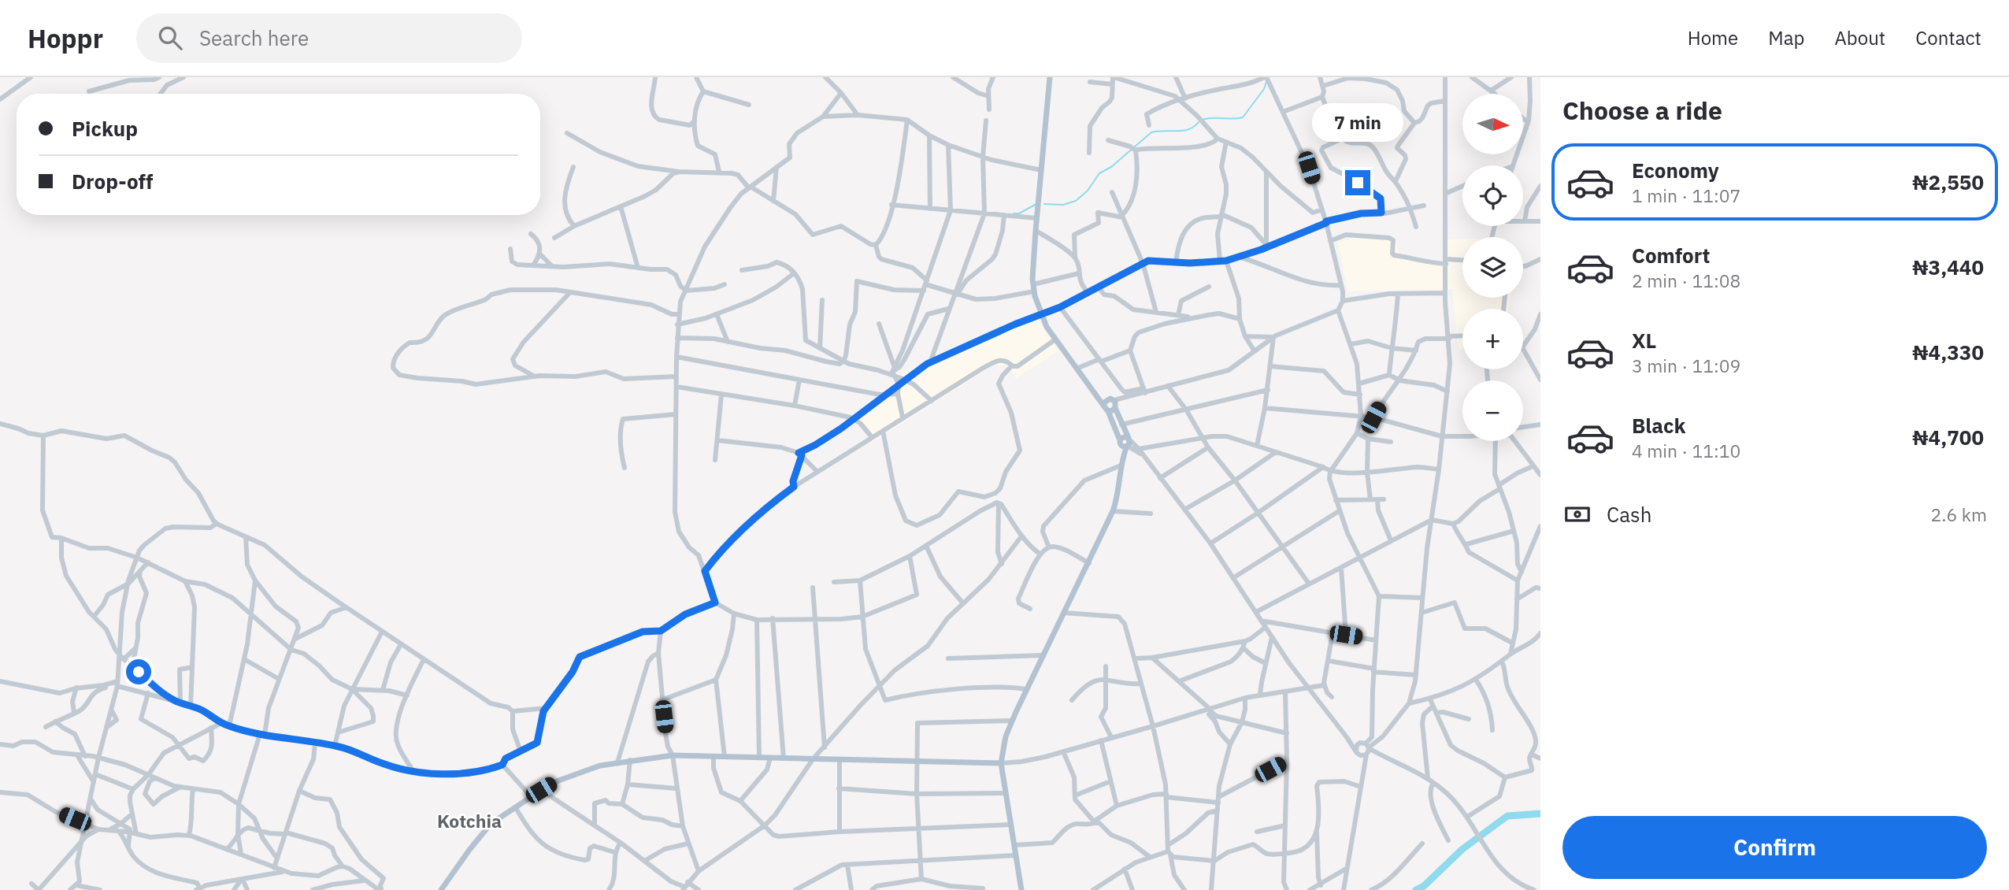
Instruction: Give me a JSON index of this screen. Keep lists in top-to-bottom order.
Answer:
{
  "districts": ["Kotchia"],
  "north": "right",
  "page": {
    "header": "Hoppr",
    "search": "Search here",
    "nav": [
      "Home",
      "Map",
      "About",
      "Contact"
    ],
    "heading": "Choose a ride",
    "map_buttons": ["+", "−"],
    "banner": ["Pickup", "Drop-off"],
    "bubble": "7 min",
    "list": [
      {
        "name": "Economy",
        "note": "1 min · 11:07",
        "value": "₦2,550"
      },
      {
        "name": "Comfort",
        "note": "2 min · 11:08",
        "value": "₦3,440"
      },
      {
        "name": "XL",
        "note": "3 min · 11:09",
        "value": "₦4,330"
      },
      {
        "name": "Black",
        "note": "4 min · 11:10",
        "value": "₦4,700"
      }
    ],
    "pay": ["Cash", "2.6 km"],
    "buttons": "Confirm"
  }
}
